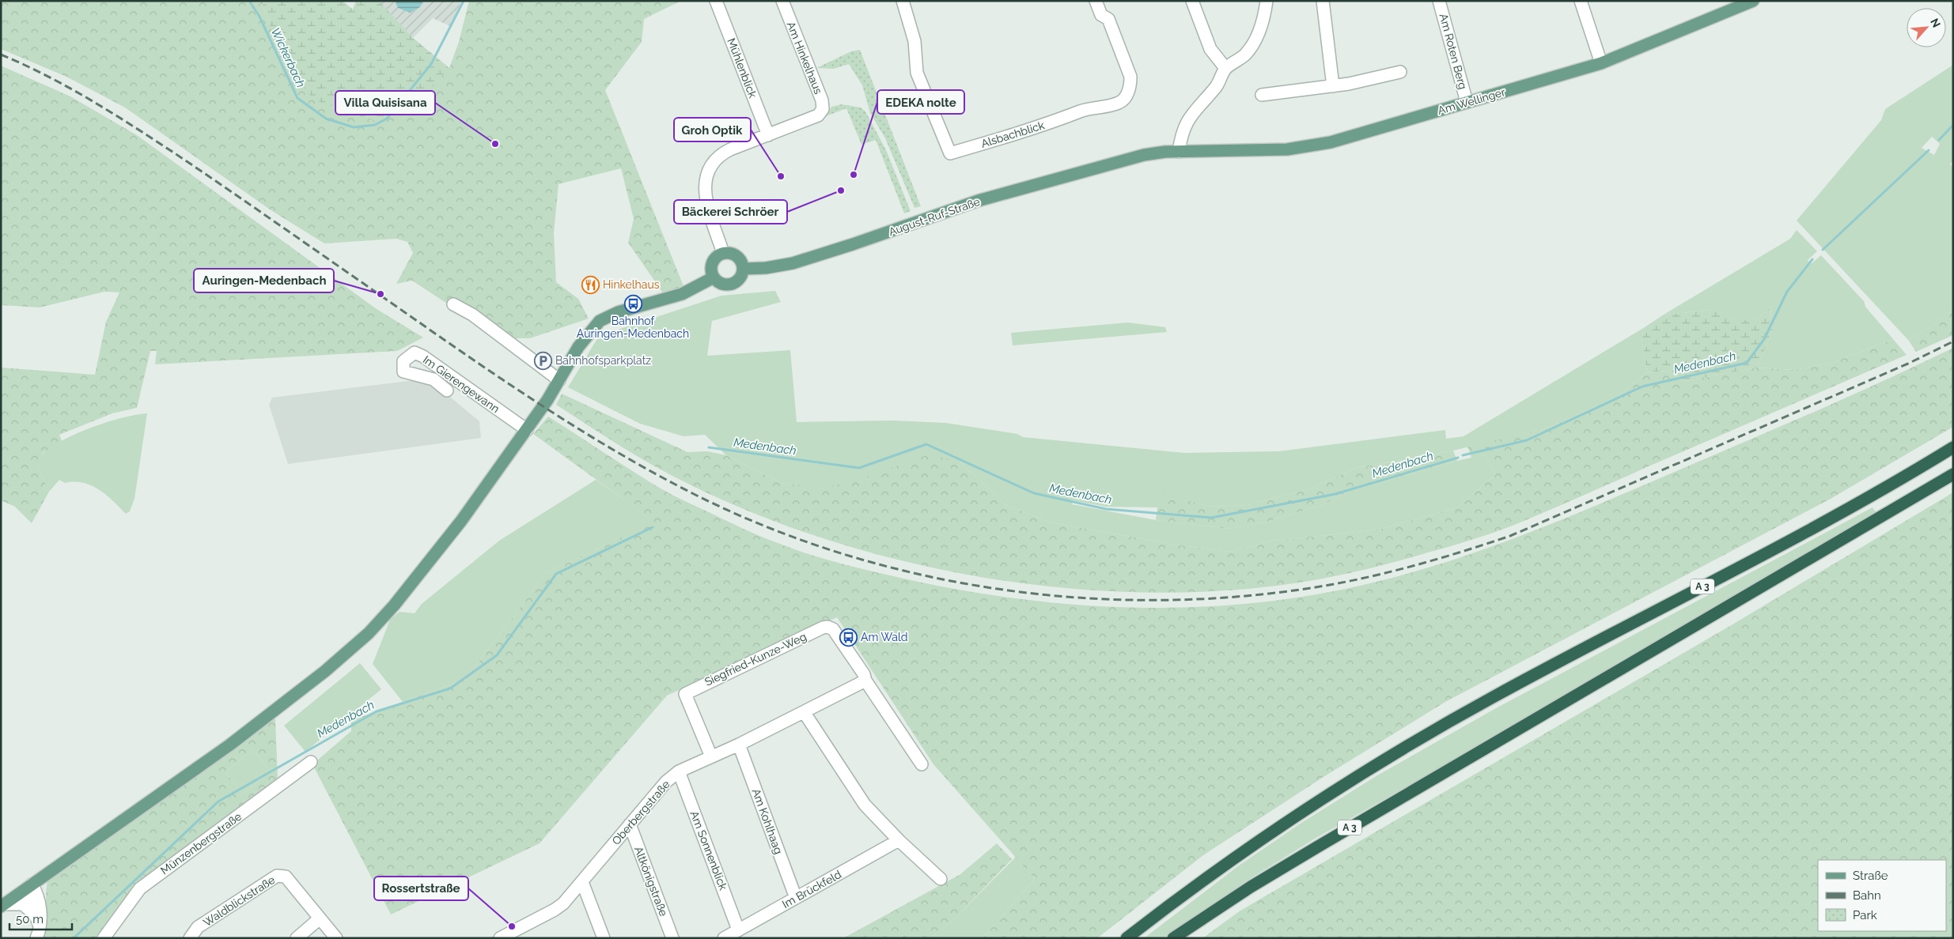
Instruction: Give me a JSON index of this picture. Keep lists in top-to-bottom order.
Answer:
{
  "streets": {
    "highway": ["A 3"],
    "main road": ["Am Wellinger", "August-Ruf-Straße"],
    "street": [
      "Am Roten Berg",
      "Am Hinkelhaus",
      "Mühlenblick",
      "Alsbachblick",
      "Im Gierengewann",
      "Siegfried-Kunze-Weg",
      "Oberbergstraße",
      "Am Kohlhaag",
      "Münzenbergstraße",
      "Am Sonnenblick",
      "Altkönigstraße",
      "Im Brückfeld",
      "Waldblickstraße"
    ]
  },
  "crossings": [
    ["Am Roten Berg", "Am Wellinger"],
    ["Am Hinkelhaus", "Mühlenblick"],
    ["Am Hinkelhaus", "August-Ruf-Straße"],
    ["Am Wellinger", "August-Ruf-Straße"],
    ["Siegfried-Kunze-Weg", "Oberbergstraße"],
    ["Oberbergstraße", "Am Kohlhaag"],
    ["Oberbergstraße", "Am Sonnenblick"],
    ["Oberbergstraße", "Altkönigstraße"],
    ["Am Kohlhaag", "Im Brückfeld"],
    ["Am Sonnenblick", "Im Brückfeld"]
  ],
  "water": ["Wickerbach", "Medenbach"],
  "places": {
    "other": [
      "Villa Quisisana",
      "EDEKA nolte",
      "Groh Optik",
      "Bäckerei Schröer",
      "Auringen-Medenbach",
      "Rossertstraße"
    ],
    "restaurant": ["Hinkelhaus"],
    "bus stop": ["Bahnhof Auringen-Medenbach", "Am Wald"],
    "parking": ["Bahnhofsparkplatz"]
  },
  "legend": ["Straße", "Bahn", "Park"],
  "scale_bar": "50 m",
  "north": "top right"
}
